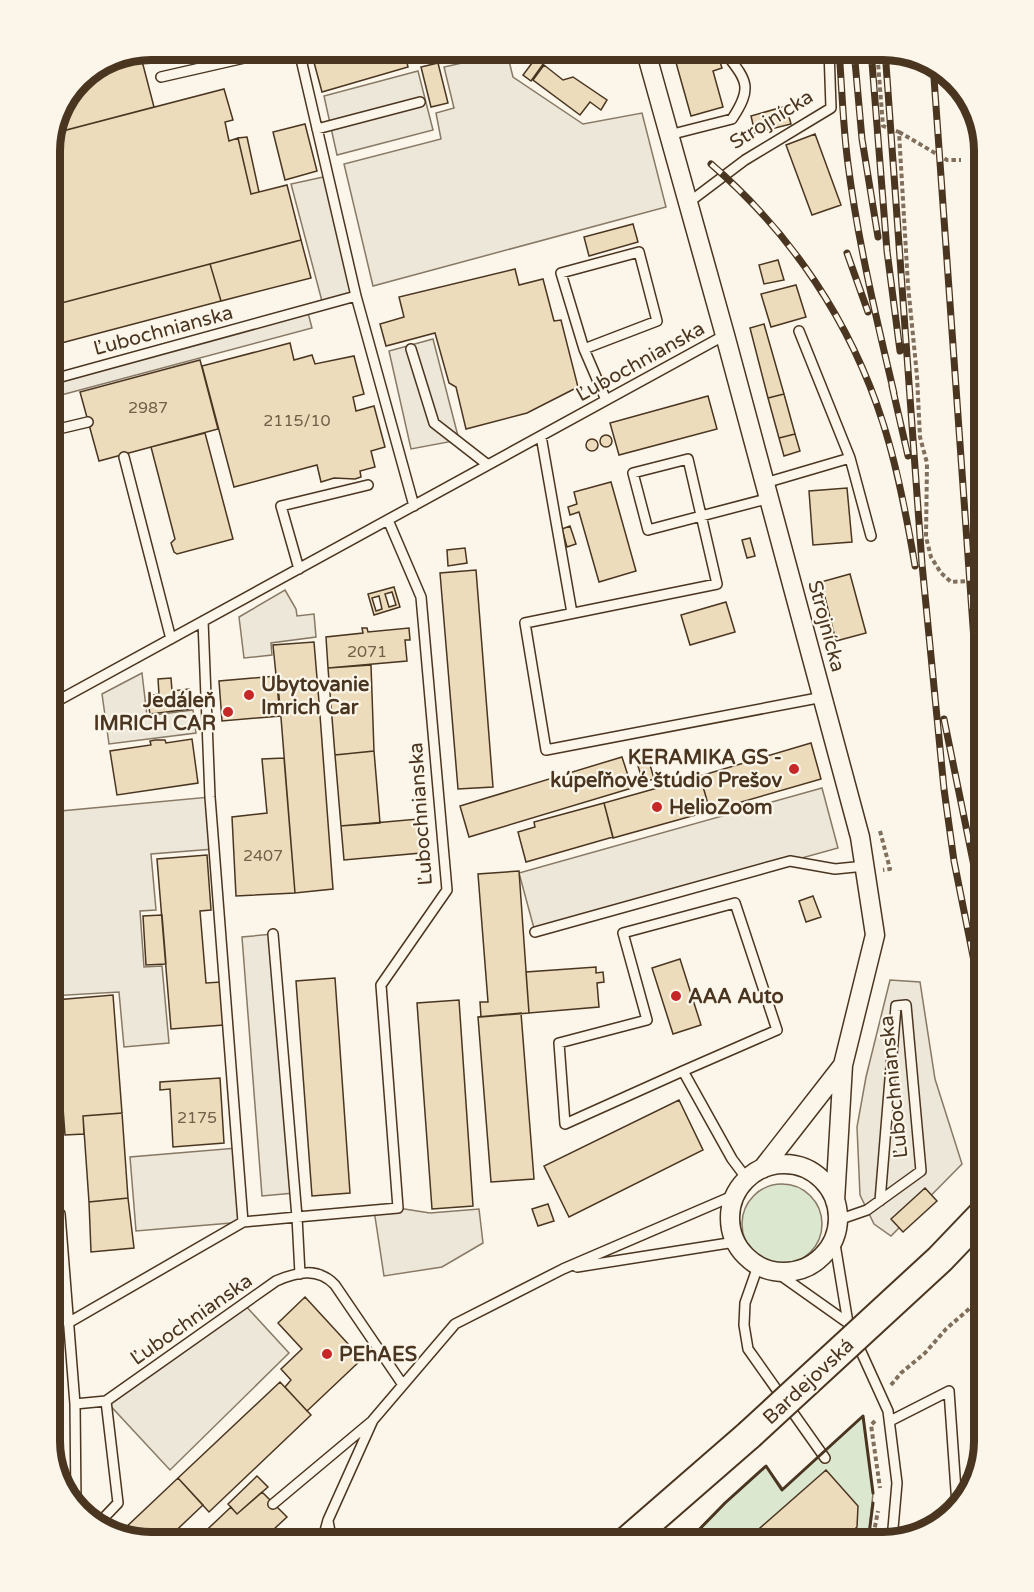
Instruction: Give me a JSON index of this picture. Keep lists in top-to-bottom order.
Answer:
{
  "streets": {
    "main road": ["Bardejovská"],
    "street": ["Strojnícka"],
    "lane": ["Ľubochnianska"]
  },
  "crossings": [
    ["Strojnícka", "Ľubochnianska"]
  ],
  "places": [
    "Ubytovanie Imrich Car",
    "Jedáleň IMRICH CAR",
    "KERAMIKA GS - kúpeľňové štúdio Prešov",
    "HelioZoom",
    "AAA Auto",
    "PEhAES"
  ],
  "house_numbers": [
    "2987",
    "2115/10",
    "2071",
    "2407",
    "2175"
  ]
}
